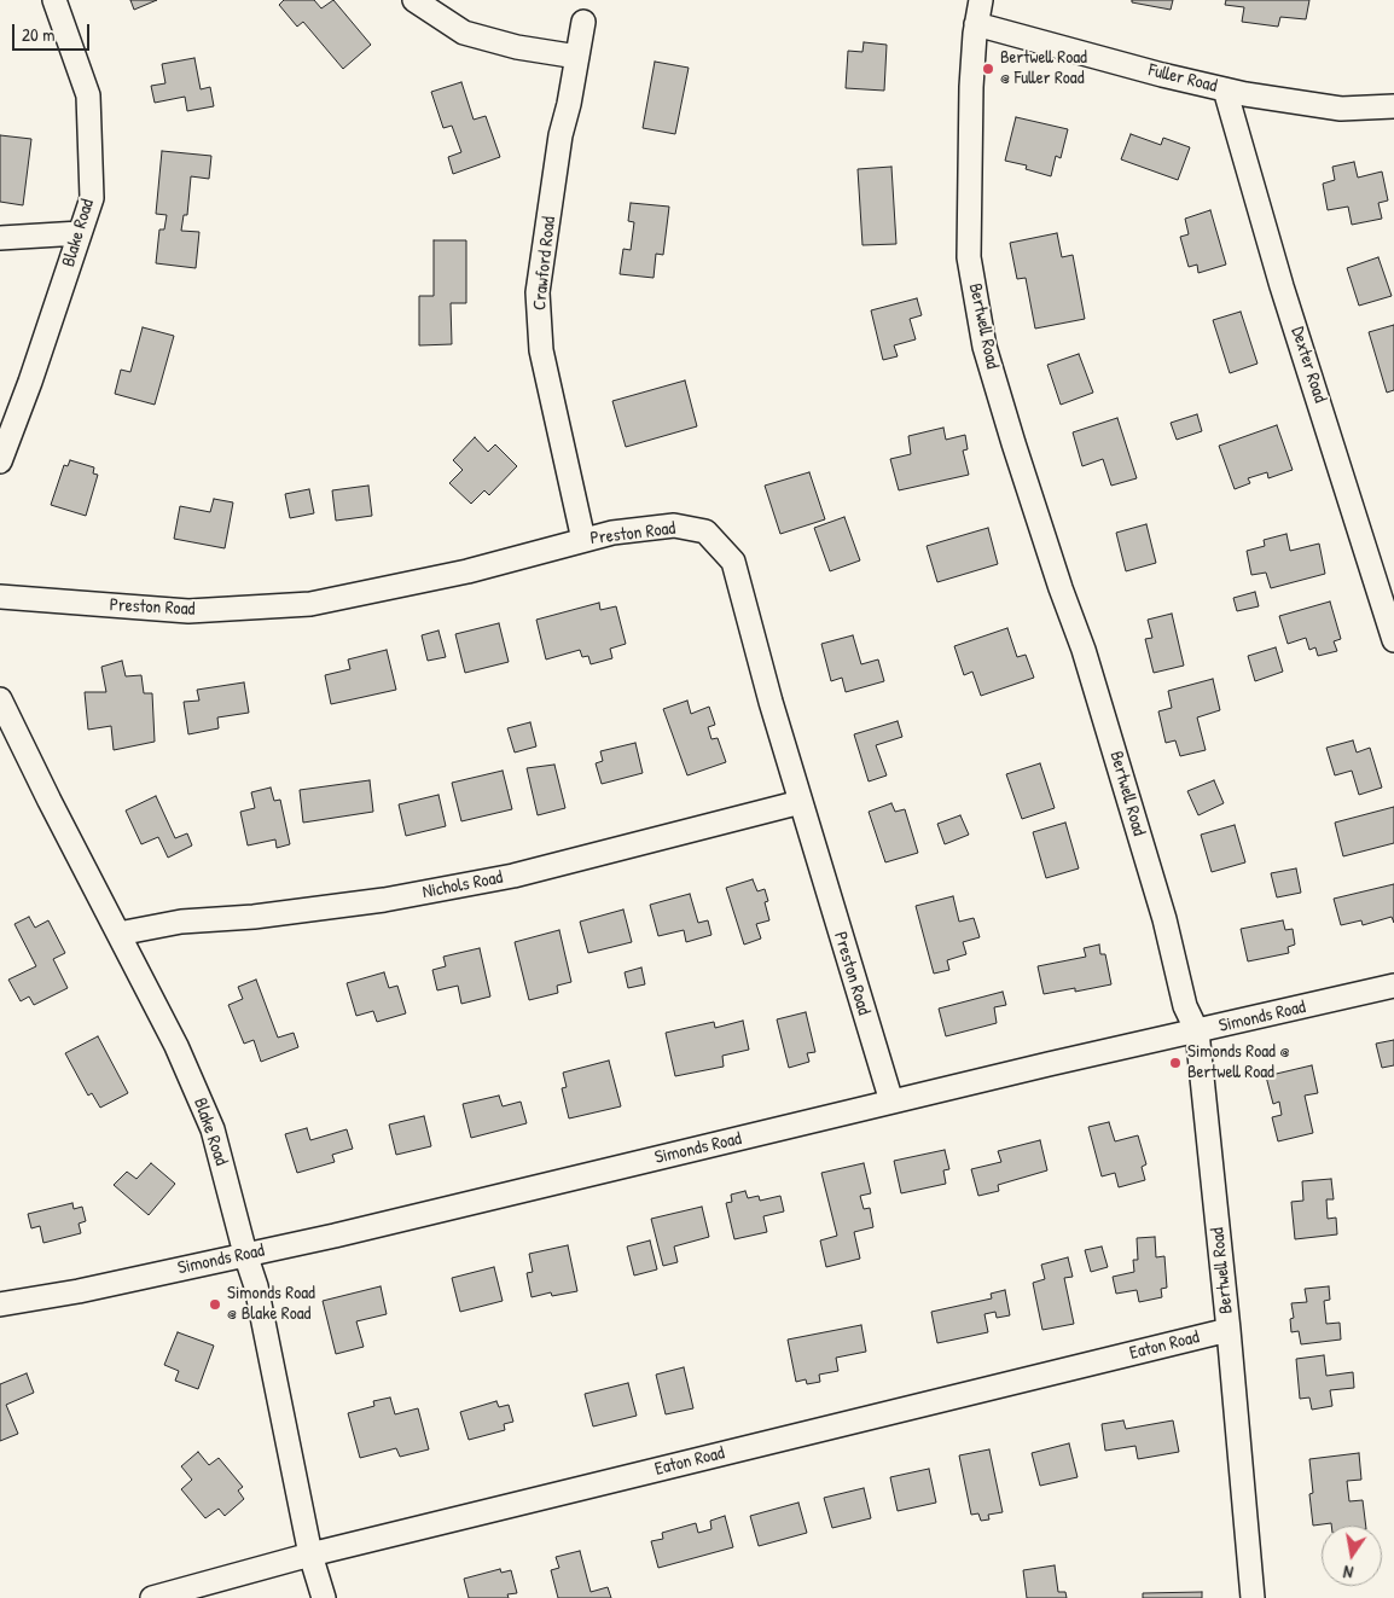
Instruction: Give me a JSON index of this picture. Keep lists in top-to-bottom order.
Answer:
{
  "streets": {
    "street": [
      "Fuller Road",
      "Blake Road",
      "Crawford Road",
      "Bertwell Road",
      "Dexter Road",
      "Preston Road",
      "Nichols Road",
      "Simonds Road",
      "Eaton Road"
    ]
  },
  "crossings": [
    ["Fuller Road", "Bertwell Road"],
    ["Fuller Road", "Dexter Road"],
    ["Blake Road", "Nichols Road"],
    ["Blake Road", "Simonds Road"],
    ["Blake Road", "Eaton Road"],
    ["Crawford Road", "Preston Road"],
    ["Bertwell Road", "Simonds Road"],
    ["Bertwell Road", "Eaton Road"],
    ["Preston Road", "Nichols Road"],
    ["Preston Road", "Simonds Road"]
  ],
  "places": ["Bertwell Road @ Fuller Road", "Simonds Road @ Bertwell Road", "Simonds Road @ Blake Road"],
  "scale_bar": "20 m",
  "north": "bottom"
}
